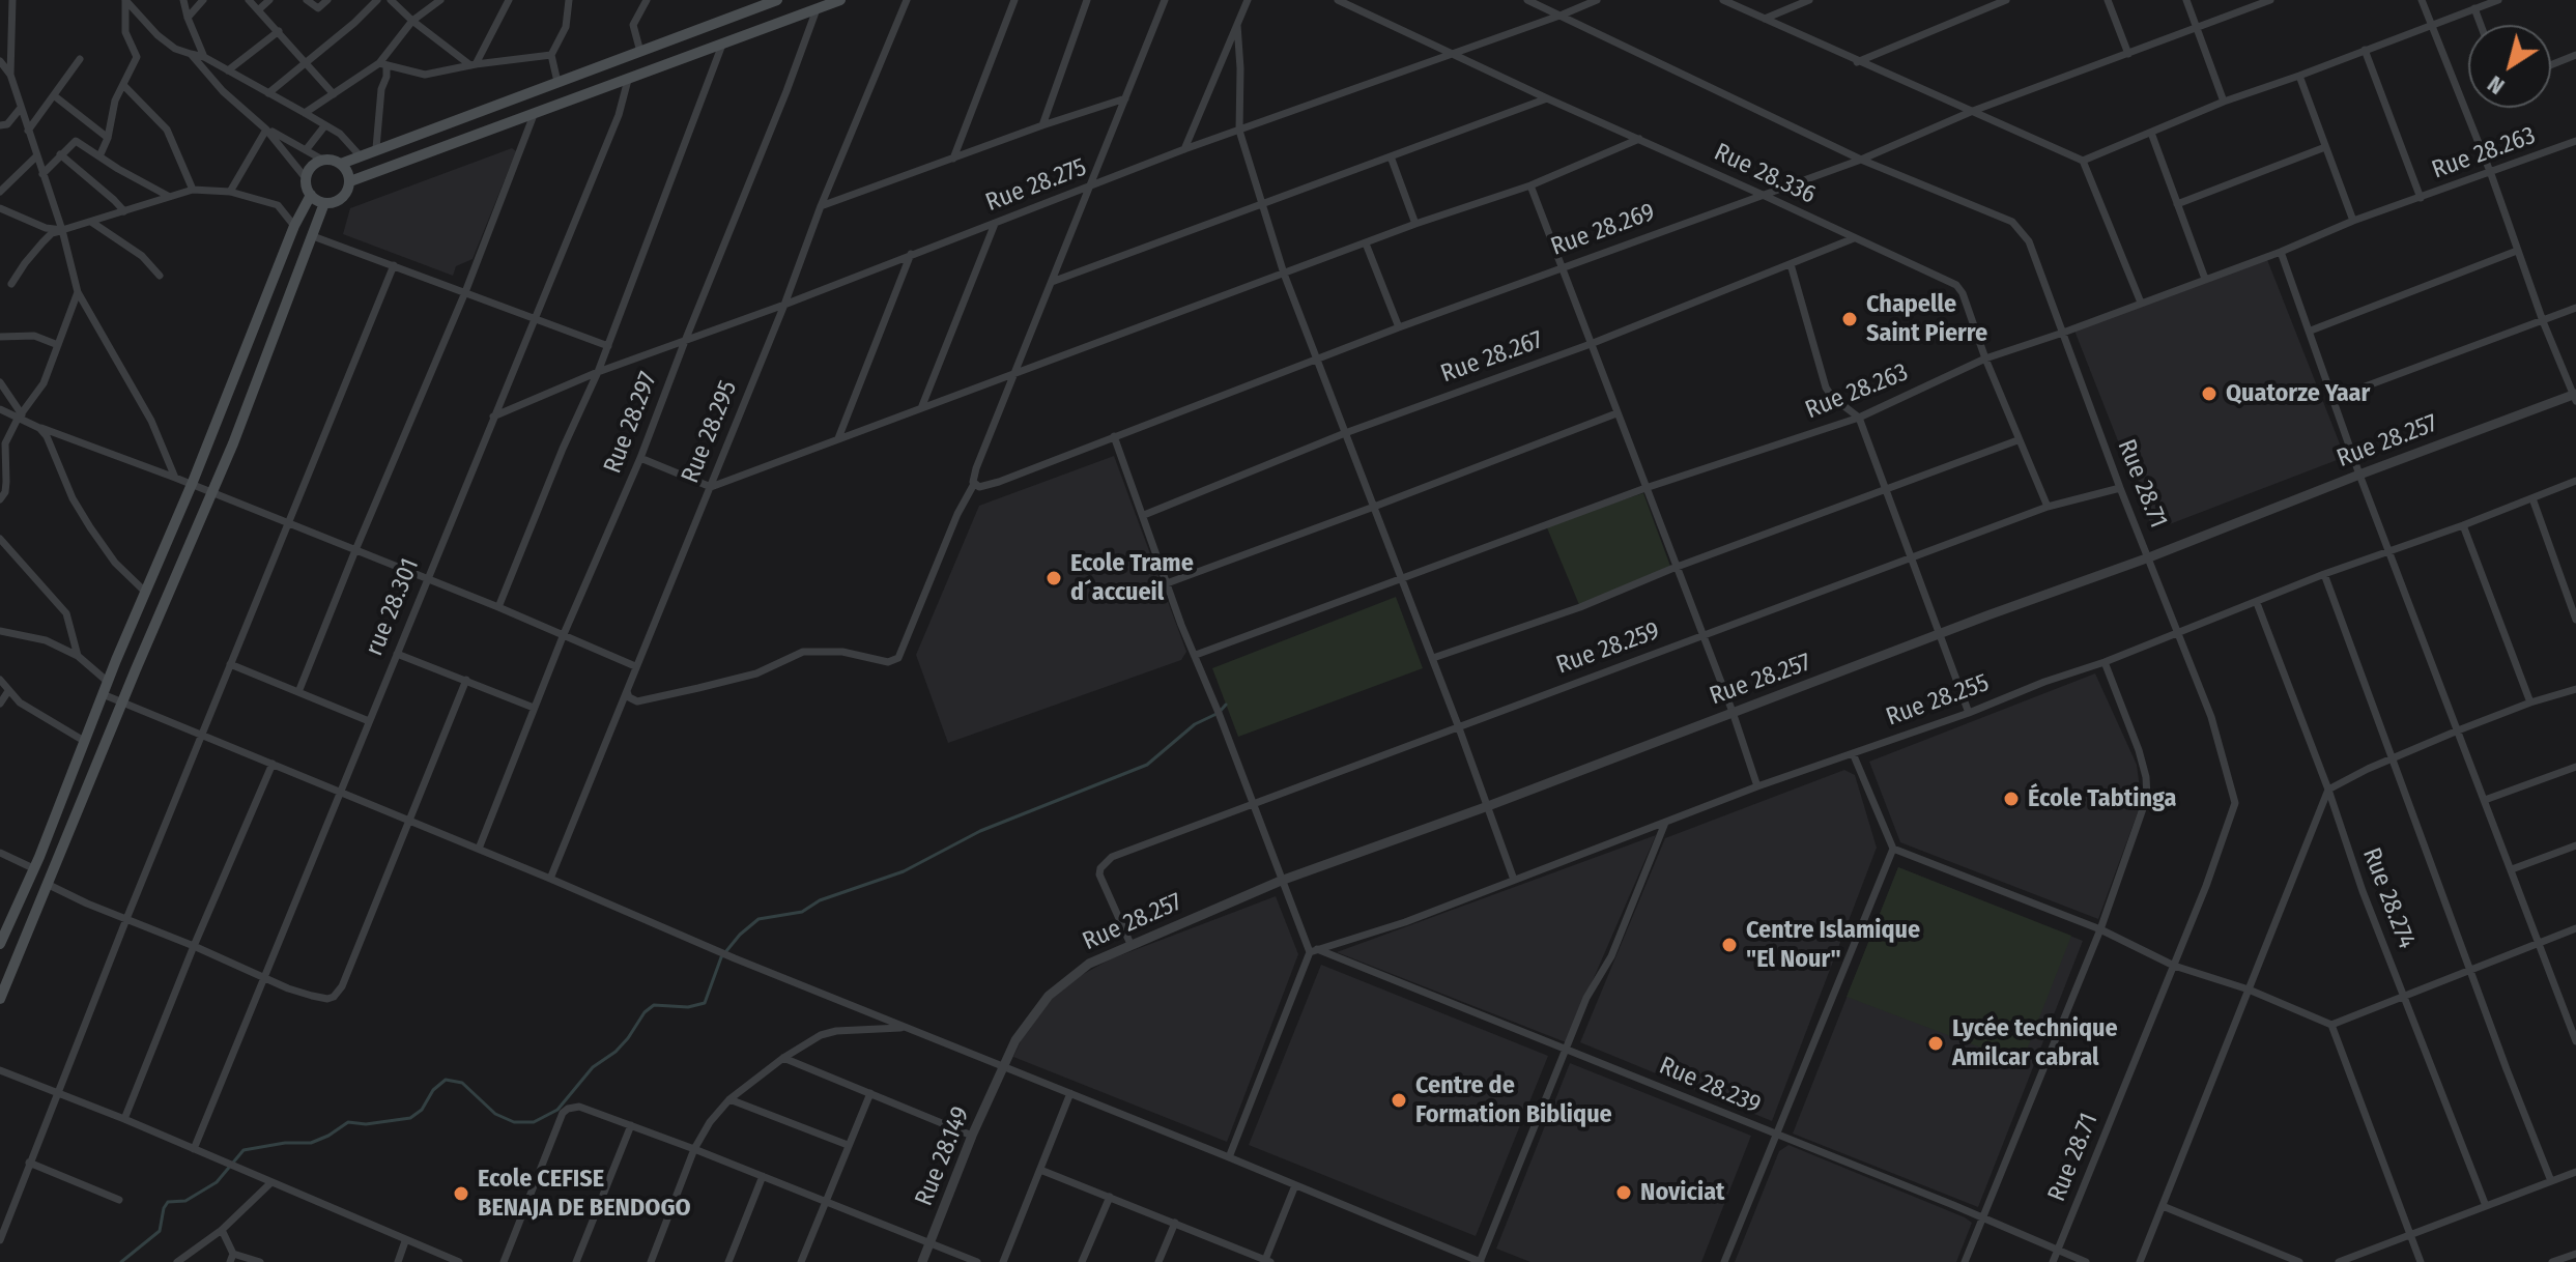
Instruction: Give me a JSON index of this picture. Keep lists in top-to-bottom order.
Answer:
{
  "streets": {
    "street": [
      "Rue 28.263",
      "Rue 28.336",
      "Rue 28.275",
      "Rue 28.269",
      "Rue 28.267",
      "Rue 28.297",
      "Rue 28.295",
      "Rue 28.257",
      "Rue 28.71",
      "rue 28.301",
      "Rue 28.259",
      "Rue 28.255",
      "Rue 28.274",
      "Rue 28.239",
      "Rue 28.149"
    ]
  },
  "crossings": [
    ["Rue 28.263", "Rue 28.336"],
    ["Rue 28.263", "Rue 28.71"],
    ["Rue 28.336", "Rue 28.275"],
    ["Rue 28.336", "Rue 28.269"],
    ["Rue 28.336", "Rue 28.267"],
    ["Rue 28.336", "Rue 28.259"],
    ["Rue 28.275", "Rue 28.297"],
    ["Rue 28.275", "Rue 28.295"],
    ["Rue 28.275", "Rue 28.71"],
    ["Rue 28.275", "rue 28.301"],
    ["Rue 28.269", "Rue 28.71"],
    ["Rue 28.257", "Rue 28.71"],
    ["Rue 28.257", "Rue 28.259"],
    ["Rue 28.257", "Rue 28.149"],
    ["Rue 28.71", "Rue 28.259"],
    ["Rue 28.71", "Rue 28.255"],
    ["Rue 28.71", "Rue 28.239"],
    ["Rue 28.255", "Rue 28.274"],
    ["Rue 28.255", "Rue 28.239"]
  ],
  "places": [
    "Chapelle Saint Pierre",
    "Quatorze Yaar",
    "Ecole Trame d´accueil",
    "École Tabtinga",
    "Centre Islamique \"El Nour\"",
    "Lycée technique Amilcar cabral",
    "Centre de Formation Biblique",
    "Noviciat",
    "Ecole CEFISE BENAJA DE BENDOGO"
  ],
  "north": "bottom left"
}
